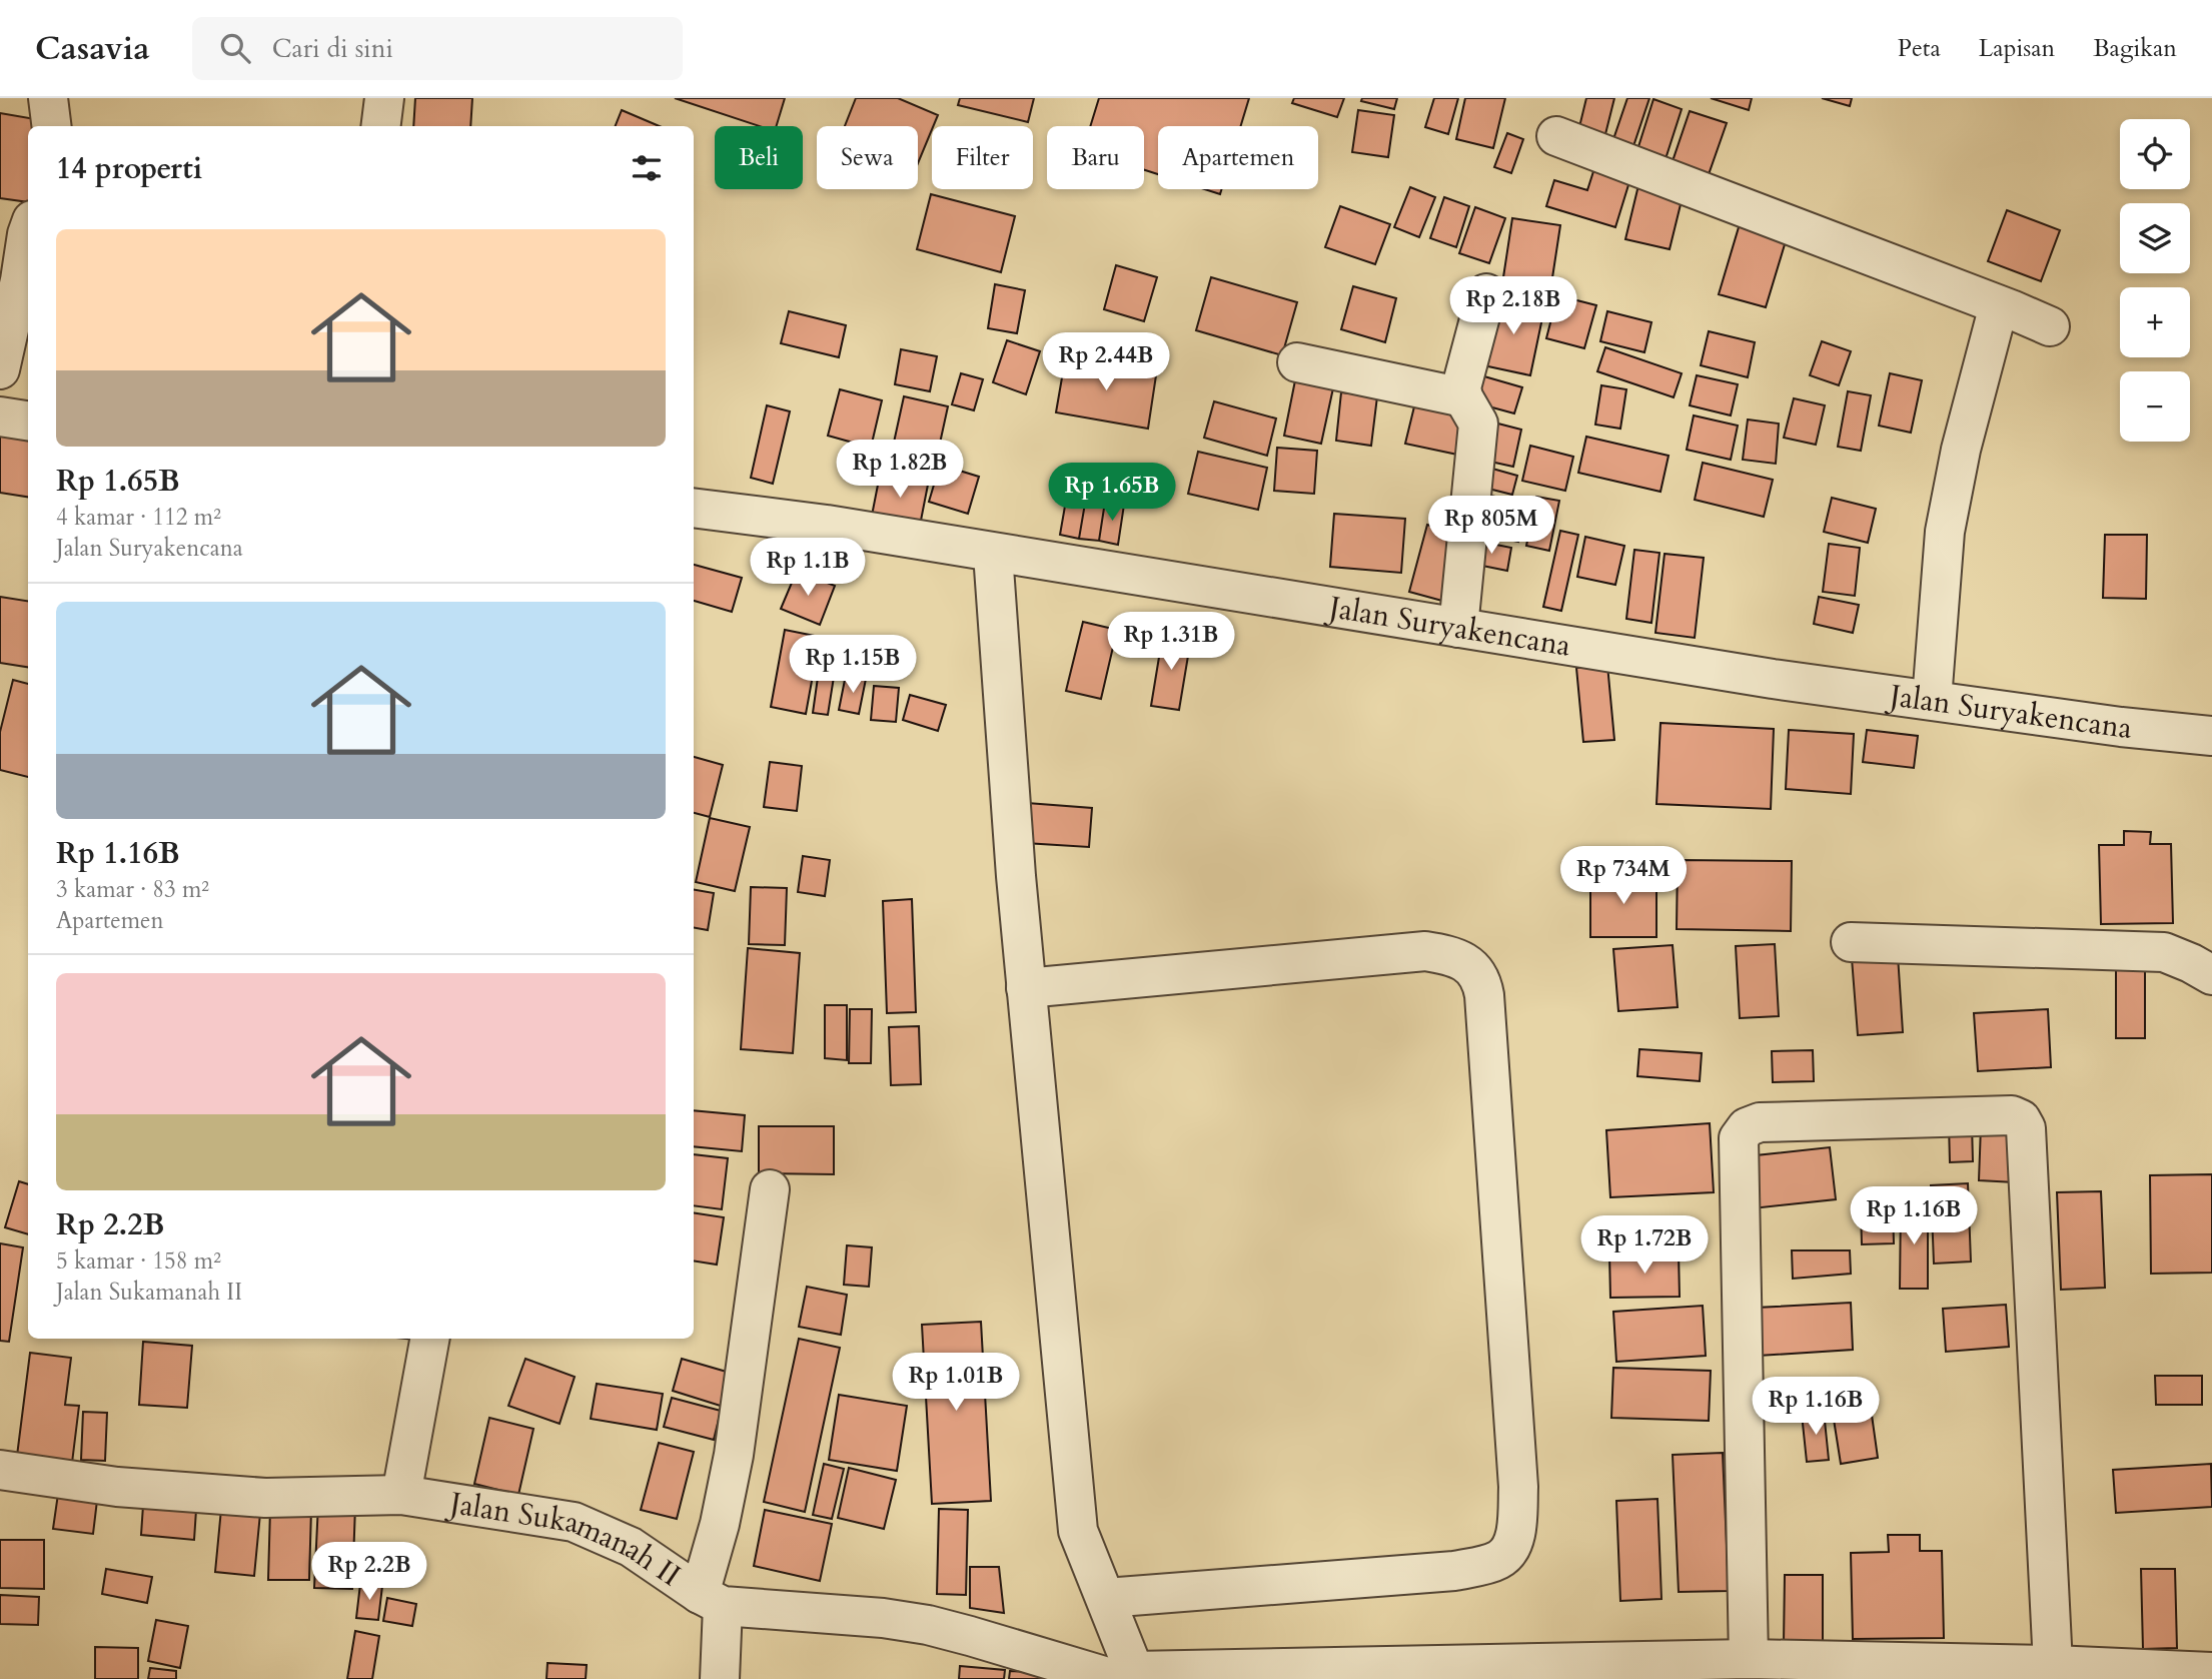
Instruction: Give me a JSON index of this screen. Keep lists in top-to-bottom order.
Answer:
{
  "streets": {
    "street": ["Jalan Suryakencana", "Jalan Sukamanah II"]
  },
  "page": {
    "header": "Casavia",
    "search": "Cari di sini",
    "nav": ["Peta", "Lapisan", "Bagikan"],
    "map_buttons": ["+", "−"],
    "chip": [
      "Beli",
      "Sewa",
      "Filter",
      "Baru",
      "Apartemen"
    ],
    "heading": "14 properti",
    "list": [
      {
        "name": "Rp 1.65B",
        "note": "4 kamar · 112 m² · Jalan Suryakencana"
      },
      {
        "name": "Rp 1.16B",
        "note": "3 kamar · 83 m² · Apartemen"
      },
      {
        "name": "Rp 2.2B",
        "note": "5 kamar · 158 m² · Jalan Sukamanah II"
      }
    ],
    "price": [
      "Rp 2.18B",
      "Rp 2.44B",
      "Rp 1.82B",
      "Rp 1.65B",
      "Rp 805M",
      "Rp 1.1B",
      "Rp 1.31B",
      "Rp 1.15B",
      "Rp 734M",
      "Rp 1.16B",
      "Rp 1.72B",
      "Rp 1.01B",
      "Rp 1.16B",
      "Rp 2.2B"
    ]
  }
}
